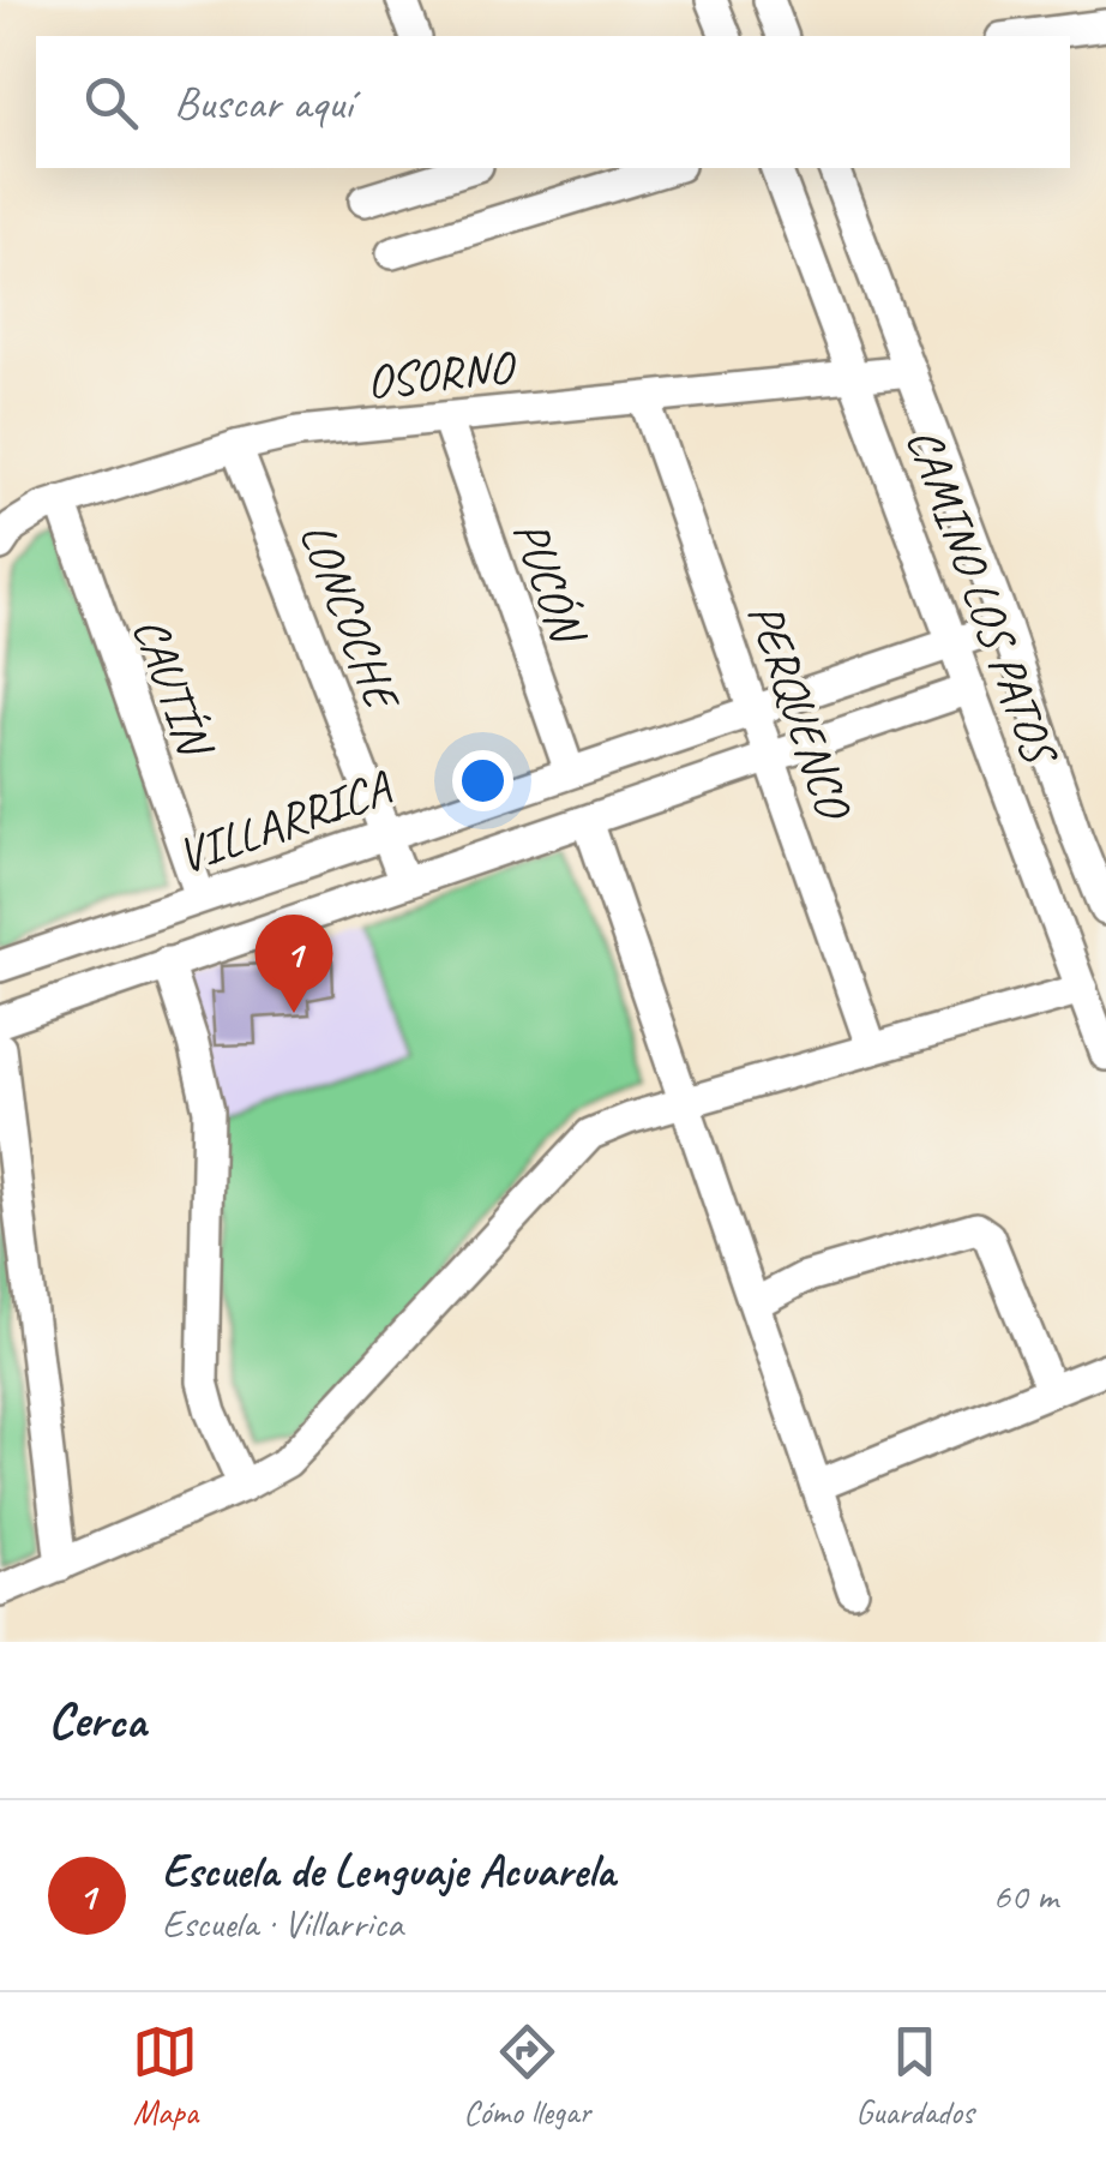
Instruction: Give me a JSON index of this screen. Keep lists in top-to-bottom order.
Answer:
{
  "streets": {
    "street": [
      "OSORNO",
      "PUCÓN",
      "CAMINO LOS PATOS",
      "LONCOCHE",
      "CAUTÍN",
      "PERQUENCO",
      "VILLARRICA"
    ]
  },
  "crossings": [
    ["OSORNO", "PUCÓN"],
    ["OSORNO", "CAMINO LOS PATOS"],
    ["OSORNO", "LONCOCHE"],
    ["OSORNO", "CAUTÍN"],
    ["OSORNO", "PERQUENCO"],
    ["PUCÓN", "VILLARRICA"],
    ["CAMINO LOS PATOS", "VILLARRICA"],
    ["LONCOCHE", "VILLARRICA"],
    ["CAUTÍN", "VILLARRICA"],
    ["PERQUENCO", "VILLARRICA"]
  ],
  "page": {
    "search": "Buscar aquí",
    "pins": "1",
    "heading": "Cerca",
    "list": [
      {
        "mark": "1",
        "name": "Escuela de Lenguaje Acuarela",
        "note": "Escuela · Villarrica",
        "value": "60 m"
      }
    ],
    "nav": ["Mapa", "Cómo llegar", "Guardados"]
  }
}
